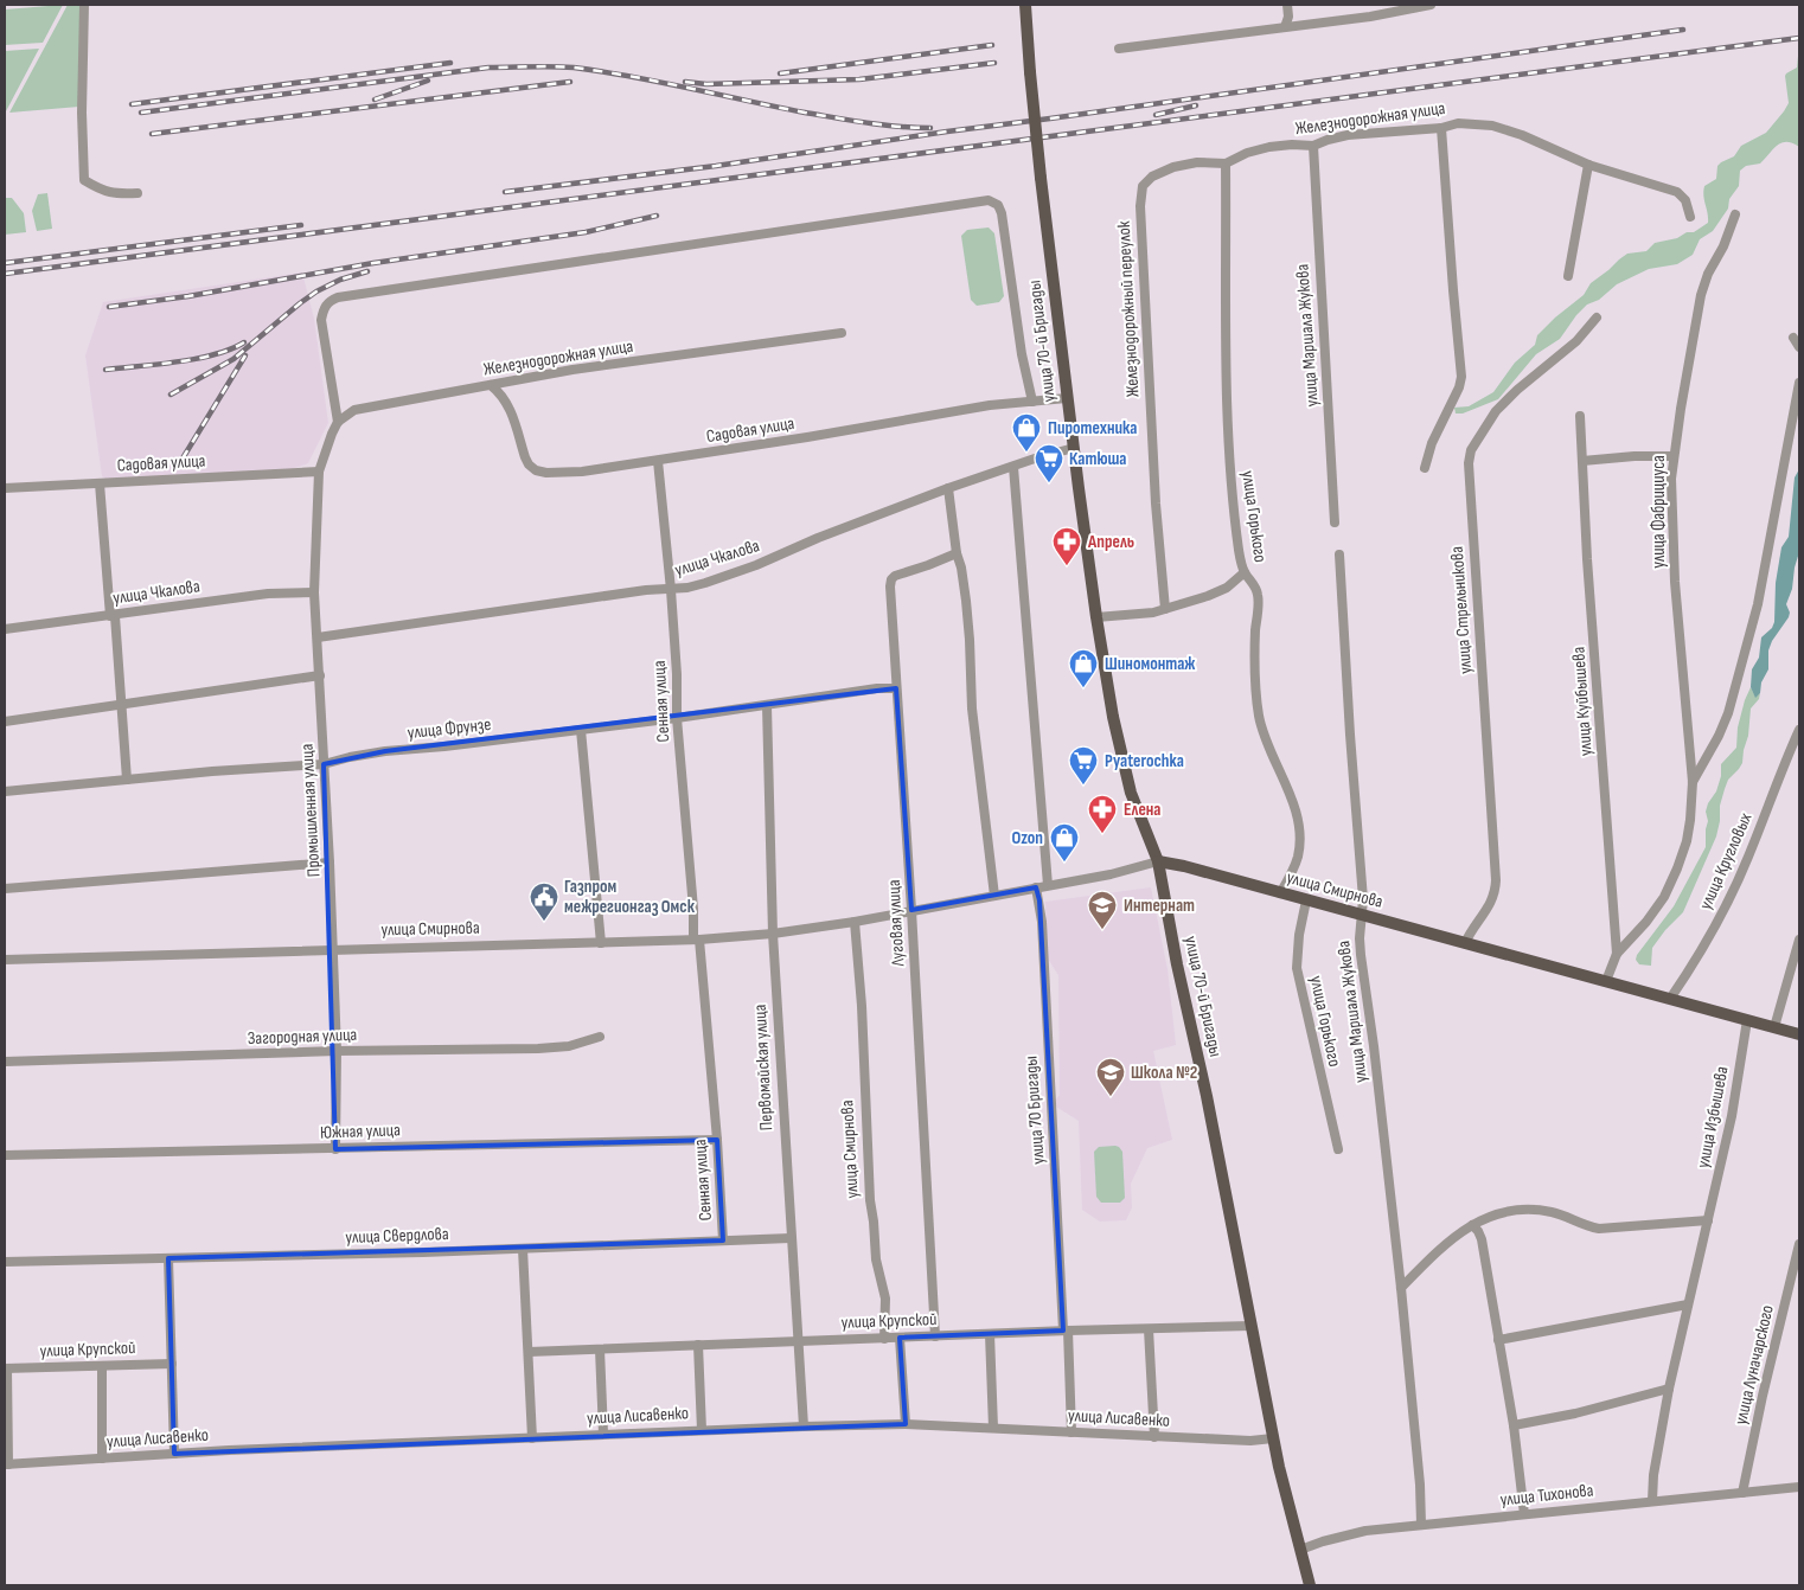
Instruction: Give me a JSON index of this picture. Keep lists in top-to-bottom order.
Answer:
{
  "streets": {
    "main road": ["улица 70-й Бригады", "улица Смирнова"],
    "street": [
      "Железнодорожная улица",
      "Железнодорожный переулок",
      "улица Маршала Жукова",
      "Садовая улица",
      "улица Фабрициуса",
      "улица Горького",
      "улица Чкалова",
      "улица Стрельникова",
      "Сенная улица",
      "улица Куйбышева",
      "улица Фрунзе",
      "Промышленная улица",
      "улица Кругловых",
      "Луговая улица",
      "Загородная улица",
      "Первомайская улица",
      "улица 70 Бригады",
      "улица Избышева",
      "Южная улица",
      "улица Свердлова",
      "улица Крупской",
      "улица Луначарского",
      "улица Лисавенко",
      "улица Тихонова"
    ]
  },
  "crossings": [
    ["Железнодорожная улица", "Железнодорожный переулок"],
    ["Железнодорожная улица", "улица Маршала Жукова"],
    ["Железнодорожная улица", "Садовая улица"],
    ["Железнодорожная улица", "улица Горького"],
    ["улица Маршала Жукова", "улица Смирнова"],
    ["улица Маршала Жукова", "улица Тихонова"],
    ["улица 70-й Бригады", "Садовая улица"],
    ["улица 70-й Бригады", "улица Чкалова"],
    ["улица 70-й Бригады", "улица Смирнова"],
    ["улица 70-й Бригады", "улица Крупской"],
    ["улица 70-й Бригады", "улица Лисавенко"],
    ["улица 70-й Бригады", "улица Тихонова"],
    ["Садовая улица", "Сенная улица"],
    ["Садовая улица", "Промышленная улица"],
    ["улица Фабрициуса", "улица Куйбышева"],
    ["улица Горького", "улица Смирнова"],
    ["улица Чкалова", "Сенная улица"],
    ["улица Чкалова", "Промышленная улица"],
    ["улица Стрельникова", "улица Смирнова"],
    ["Сенная улица", "улица Фрунзе"],
    ["Сенная улица", "улица Смирнова"],
    ["Сенная улица", "Южная улица"],
    ["Сенная улица", "улица Свердлова"],
    ["улица Куйбышева", "улица Смирнова"],
    ["улица Фрунзе", "Промышленная улица"],
    ["улица Фрунзе", "Луговая улица"],
    ["улица Фрунзе", "Первомайская улица"],
    ["Промышленная улица", "улица Смирнова"],
    ["Промышленная улица", "Загородная улица"],
    ["Промышленная улица", "Южная улица"],
    ["улица Кругловых", "улица Смирнова"],
    ["улица Смирнова", "Луговая улица"],
    ["улица Смирнова", "Первомайская улица"],
    ["улица Смирнова", "улица 70 Бригады"],
    ["улица Смирнова", "улица Избышева"],
    ["улица Смирнова", "улица Крупской"],
    ["Луговая улица", "улица Крупской"],
    ["Первомайская улица", "улица Свердлова"],
    ["Первомайская улица", "улица Крупской"],
    ["Первомайская улица", "улица Лисавенко"],
    ["улица 70 Бригады", "улица Крупской"],
    ["улица 70 Бригады", "улица Лисавенко"],
    ["улица Избышева", "улица Тихонова"],
    ["улица Луначарского", "улица Тихонова"]
  ],
  "places": {
    "shop": ["Пиротехника", "Шиномонтаж", "Ozon"],
    "supermarket": ["Катюша", "Pyaterochka"],
    "pharmacy": ["Апрель", "Елена"],
    "public building": ["Газпром межрегионгаз Омск"],
    "school or university": ["Интернат", "Школа №2"]
  }
}
